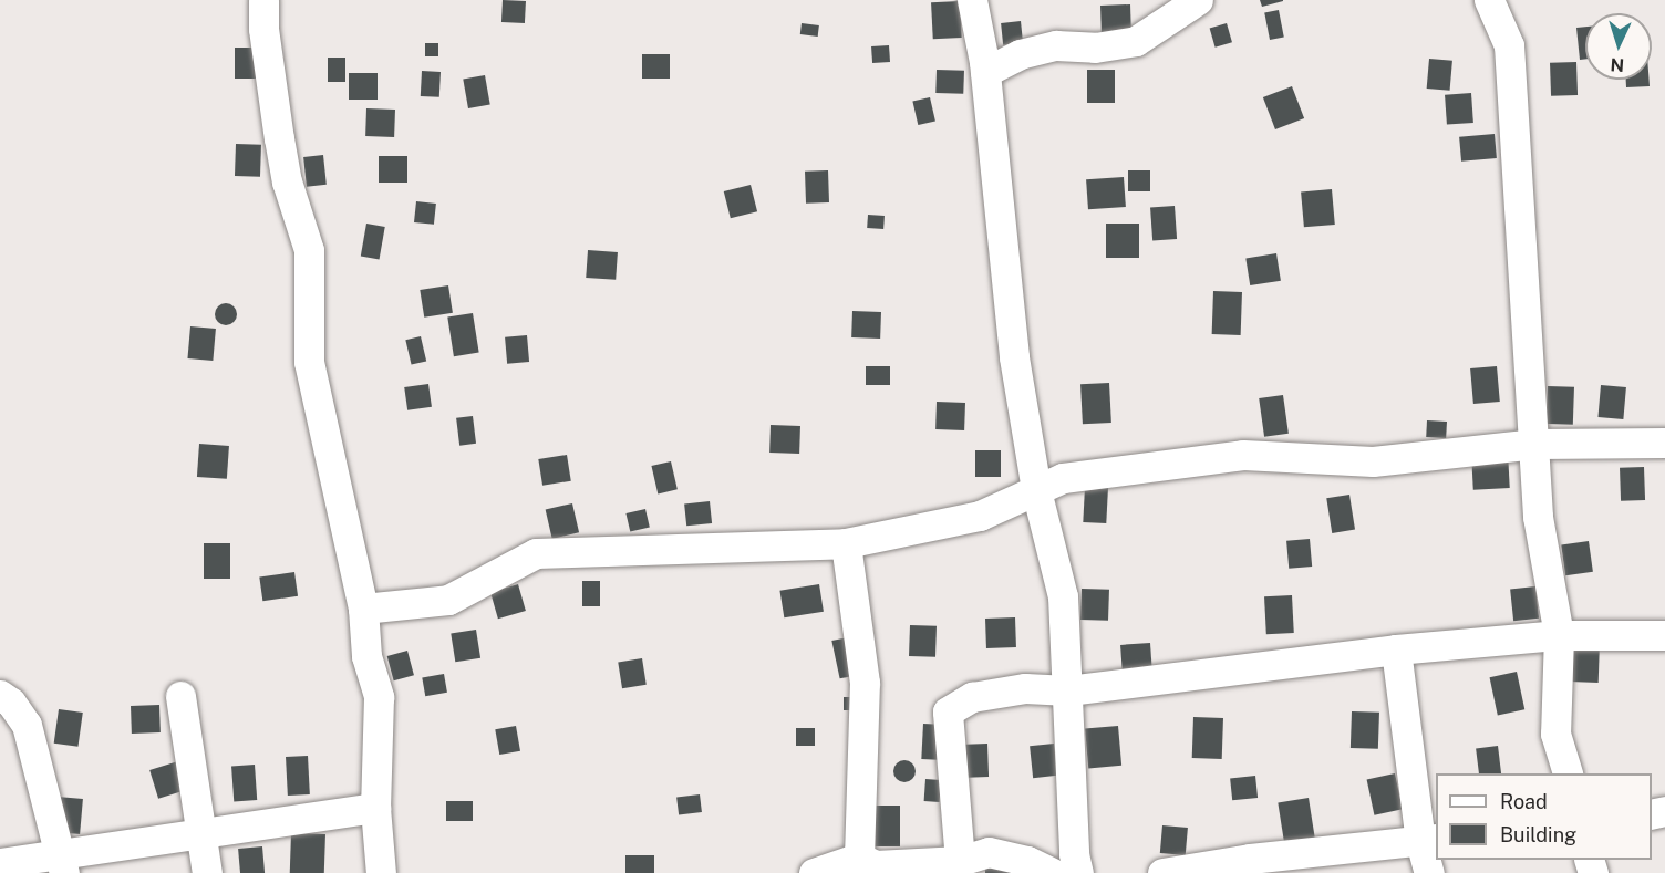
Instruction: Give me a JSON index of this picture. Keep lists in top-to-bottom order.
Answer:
{
  "legend": ["Road", "Building"],
  "north": "bottom"
}
